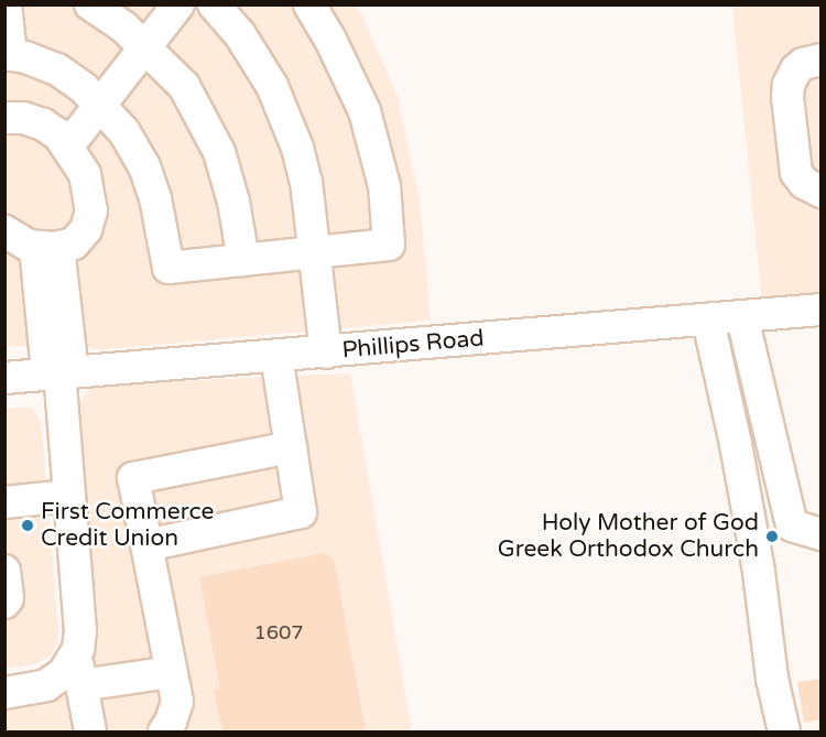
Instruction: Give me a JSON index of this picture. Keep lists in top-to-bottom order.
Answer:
{
  "streets": {
    "street": ["Phillips Road"]
  },
  "places": ["First Commerce Credit Union", "Holy Mother of God Greek Orthodox Church"],
  "house_numbers": ["1607"]
}
